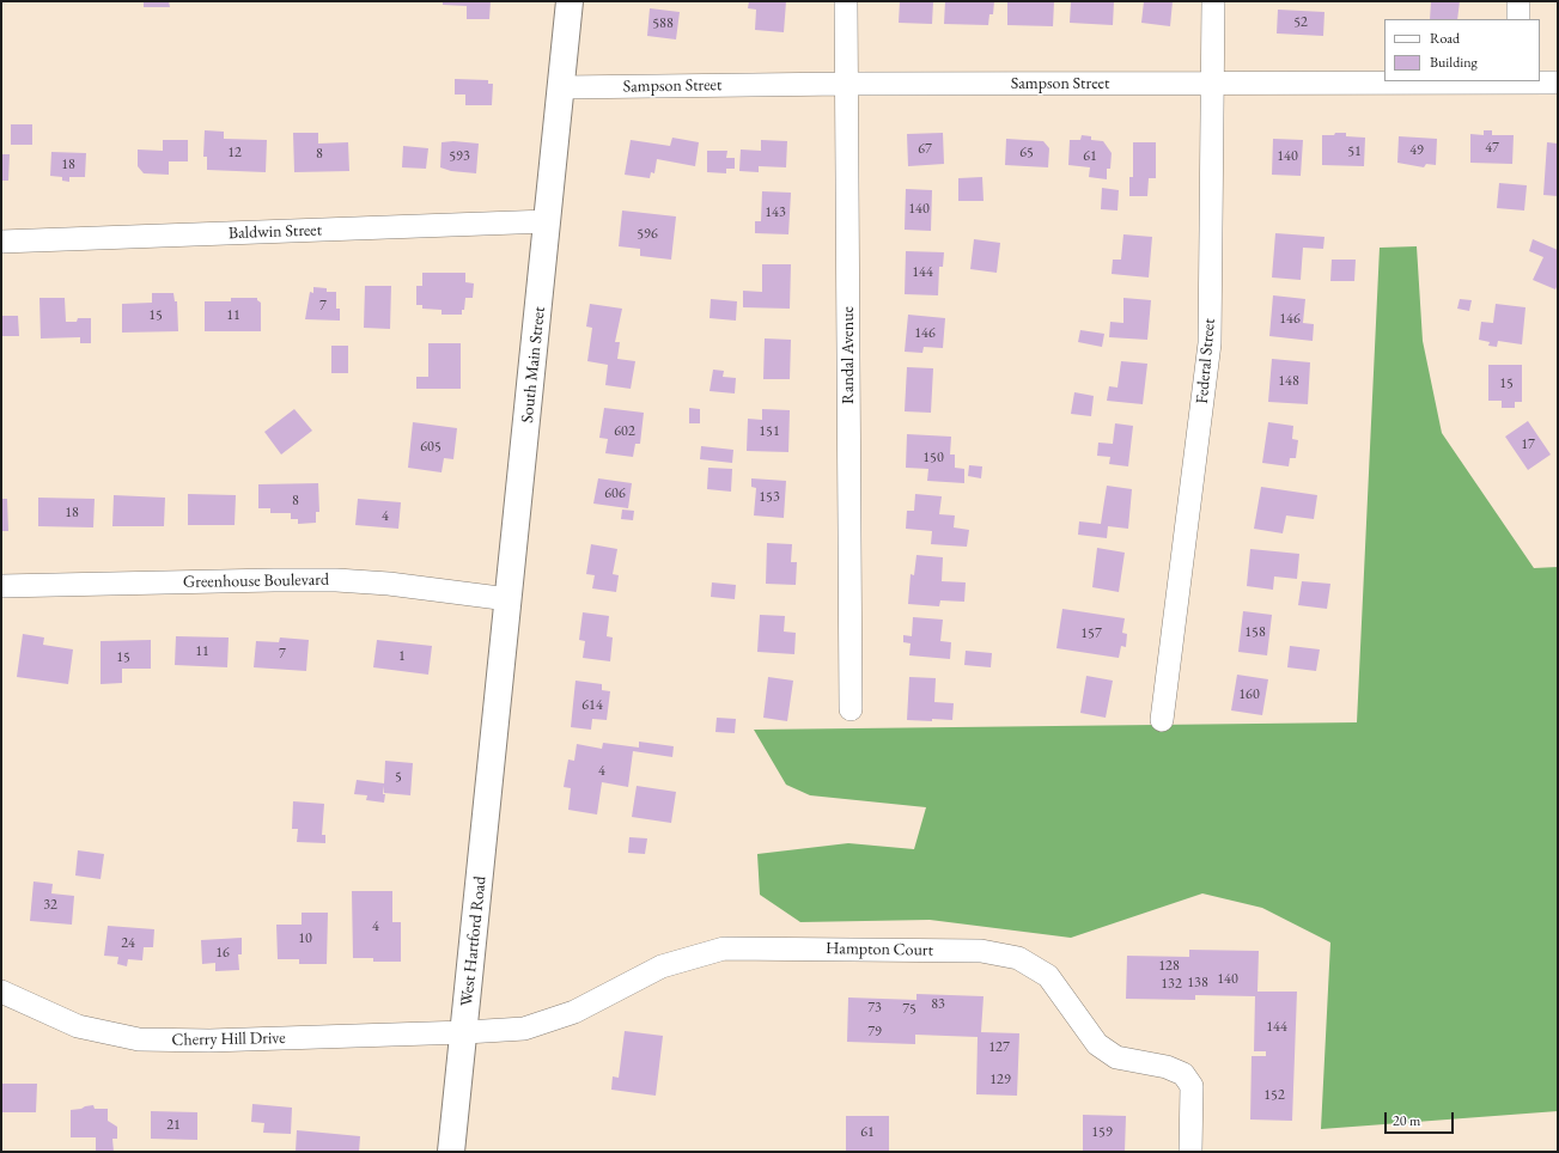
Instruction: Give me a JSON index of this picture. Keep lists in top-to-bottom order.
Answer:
{
  "streets": {
    "street": [
      "Sampson Street",
      "Baldwin Street",
      "Randal Avenue",
      "Federal Street",
      "South Main Street",
      "Greenhouse Boulevard",
      "West Hartford Road",
      "Hampton Court",
      "Cherry Hill Drive"
    ]
  },
  "crossings": [
    ["Sampson Street", "Randal Avenue"],
    ["Sampson Street", "Federal Street"],
    ["Sampson Street", "South Main Street"],
    ["Baldwin Street", "South Main Street"],
    ["South Main Street", "Greenhouse Boulevard"],
    ["South Main Street", "West Hartford Road"],
    ["West Hartford Road", "Hampton Court"],
    ["West Hartford Road", "Cherry Hill Drive"],
    ["Hampton Court", "Cherry Hill Drive"]
  ],
  "house_numbers": [
    "52",
    "588",
    "47",
    "67",
    "49",
    "51",
    "12",
    "65",
    "8",
    "593",
    "61",
    "140",
    "18",
    "140",
    "143",
    "596",
    "144",
    "7",
    "15",
    "11",
    "146",
    "146",
    "148",
    "15",
    "602",
    "151",
    "17",
    "605",
    "150",
    "606",
    "153",
    "8",
    "18",
    "4",
    "158",
    "157",
    "11",
    "7",
    "1",
    "15",
    "160",
    "614",
    "4",
    "5",
    "32",
    "4",
    "10",
    "24",
    "16",
    "128",
    "140",
    "138",
    "132",
    "83",
    "73",
    "75",
    "144",
    "79",
    "127",
    "129",
    "152",
    "21",
    "61",
    "159"
  ],
  "legend": ["Road", "Building"],
  "scale_bar": "20 m"
}
